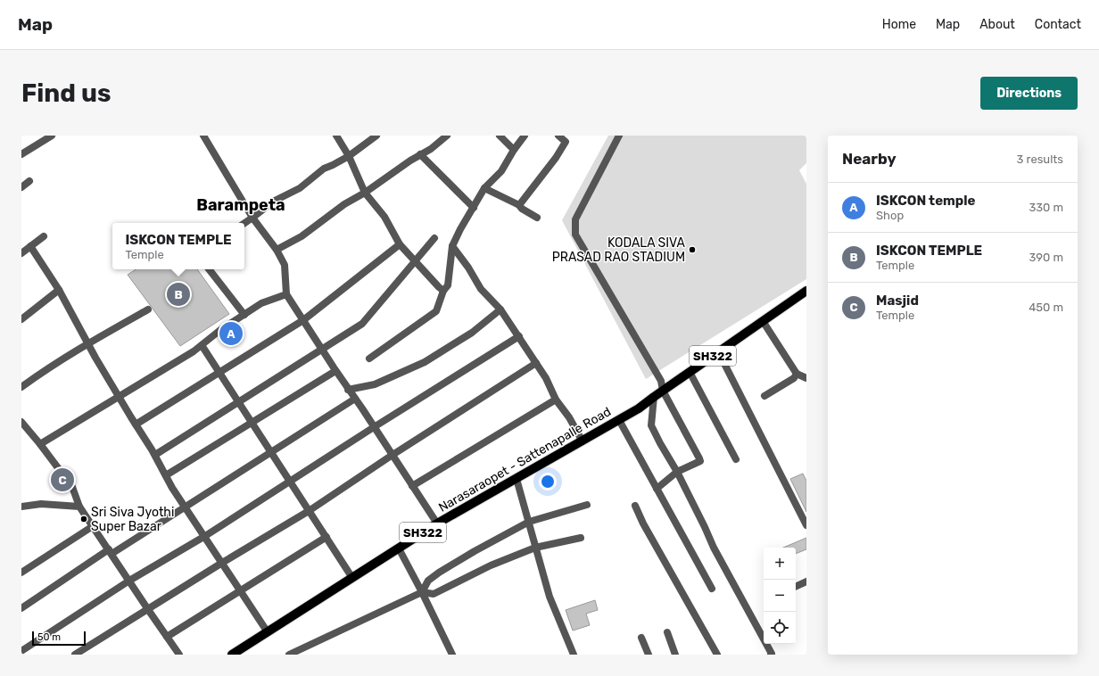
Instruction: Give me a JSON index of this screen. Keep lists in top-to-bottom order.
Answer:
{
  "streets": {
    "main road": ["SH322", "Narasaraopet - Sattenapalle Road"]
  },
  "districts": ["Barampeta"],
  "places": ["KODALA SIVA PRASAD RAO STADIUM", "Sri Siva Jyothi Super Bazar"],
  "scale_bar": "50 m",
  "page": {
    "header": "Map",
    "nav": [
      "Home",
      "Map",
      "About",
      "Contact"
    ],
    "buttons": "Directions",
    "title": "Find us",
    "heading": ["Nearby", "3 results"],
    "list": [
      {
        "mark": "A",
        "name": "ISKCON temple",
        "note": "Shop",
        "value": "330 m"
      },
      {
        "mark": "B",
        "name": "ISKCON TEMPLE",
        "note": "Temple",
        "value": "390 m"
      },
      {
        "mark": "C",
        "name": "Masjid",
        "note": "Temple",
        "value": "450 m"
      }
    ],
    "popup": ["ISKCON TEMPLE", "Temple"],
    "pins": ["B", "A", "C"],
    "map_buttons": ["+", "−"],
    "scale": "50 m"
  }
}
